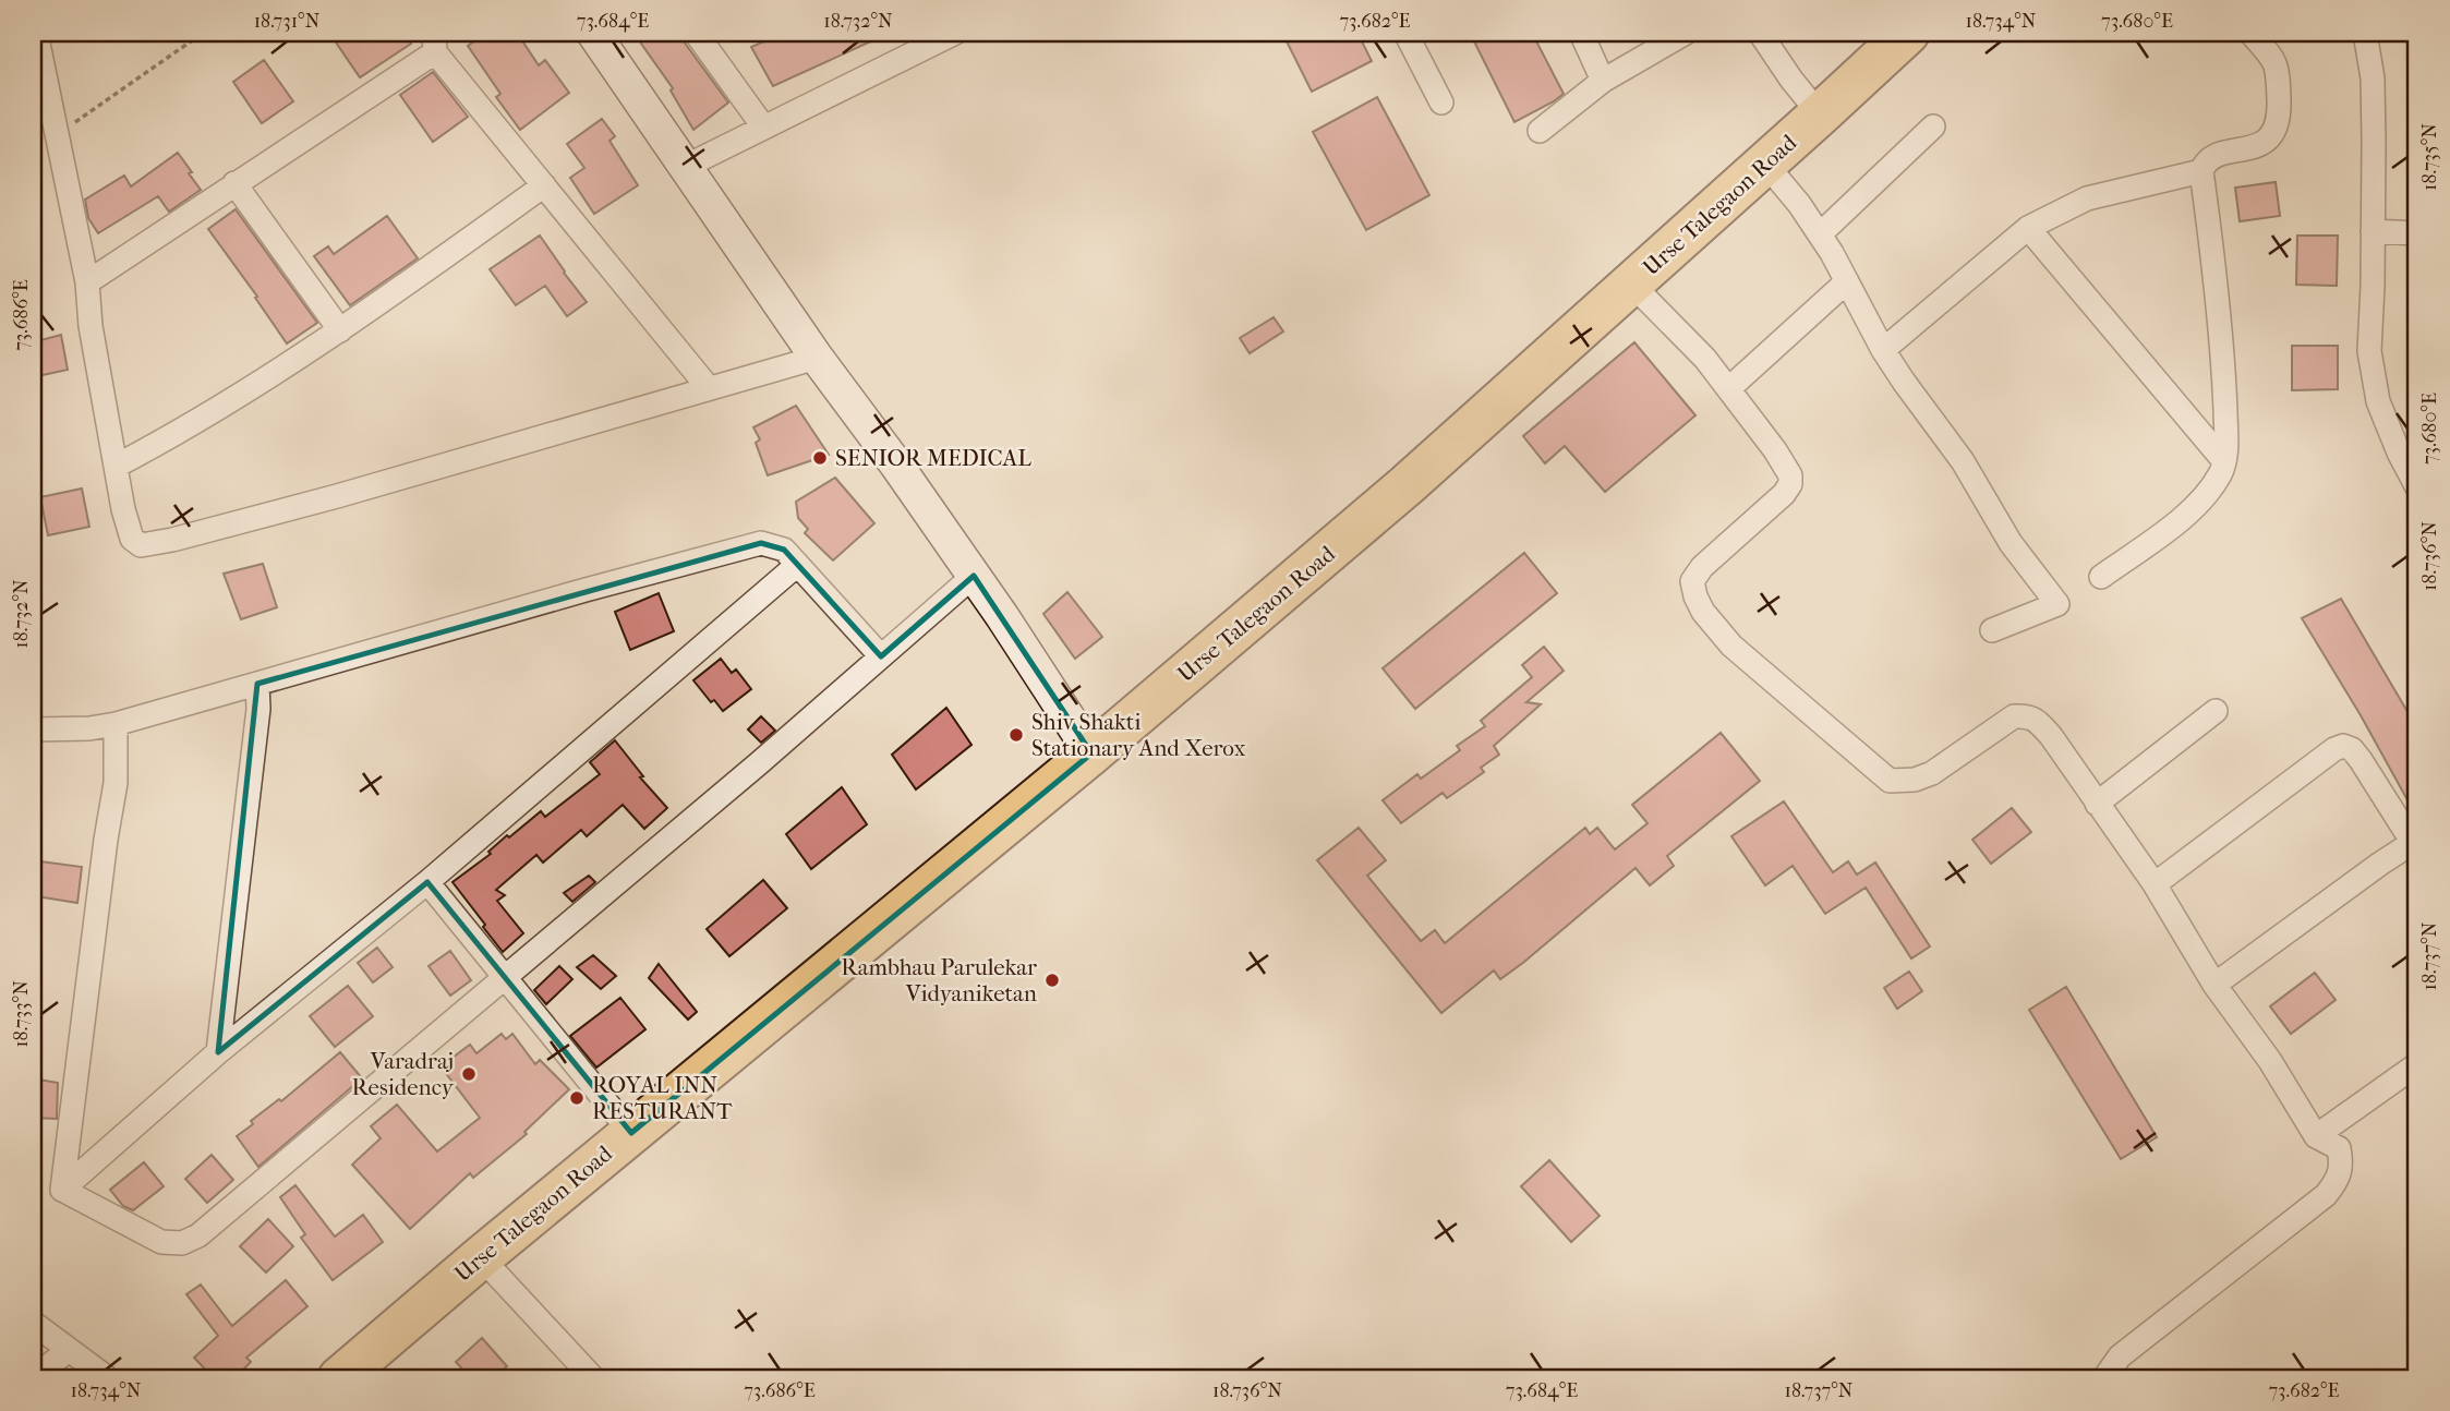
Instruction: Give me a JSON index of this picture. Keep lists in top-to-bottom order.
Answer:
{
  "streets": {
    "highway": ["Urse Talegaon Road"]
  },
  "places": [
    "SENIOR MEDICAL",
    "Shiv Shakti Stationary And Xerox",
    "Rambhau Parulekar Vidyaniketan",
    "Varadraj Residency",
    "ROYAL INN RESTURANT"
  ],
  "coordinates": [
    "18.731°N",
    "73.684°E",
    "18.732°N",
    "73.682°E",
    "18.734°N",
    "73.680°E",
    "18.735°N",
    "73.686°E",
    "18.736°N",
    "18.737°N",
    "18.733°N"
  ]
}
